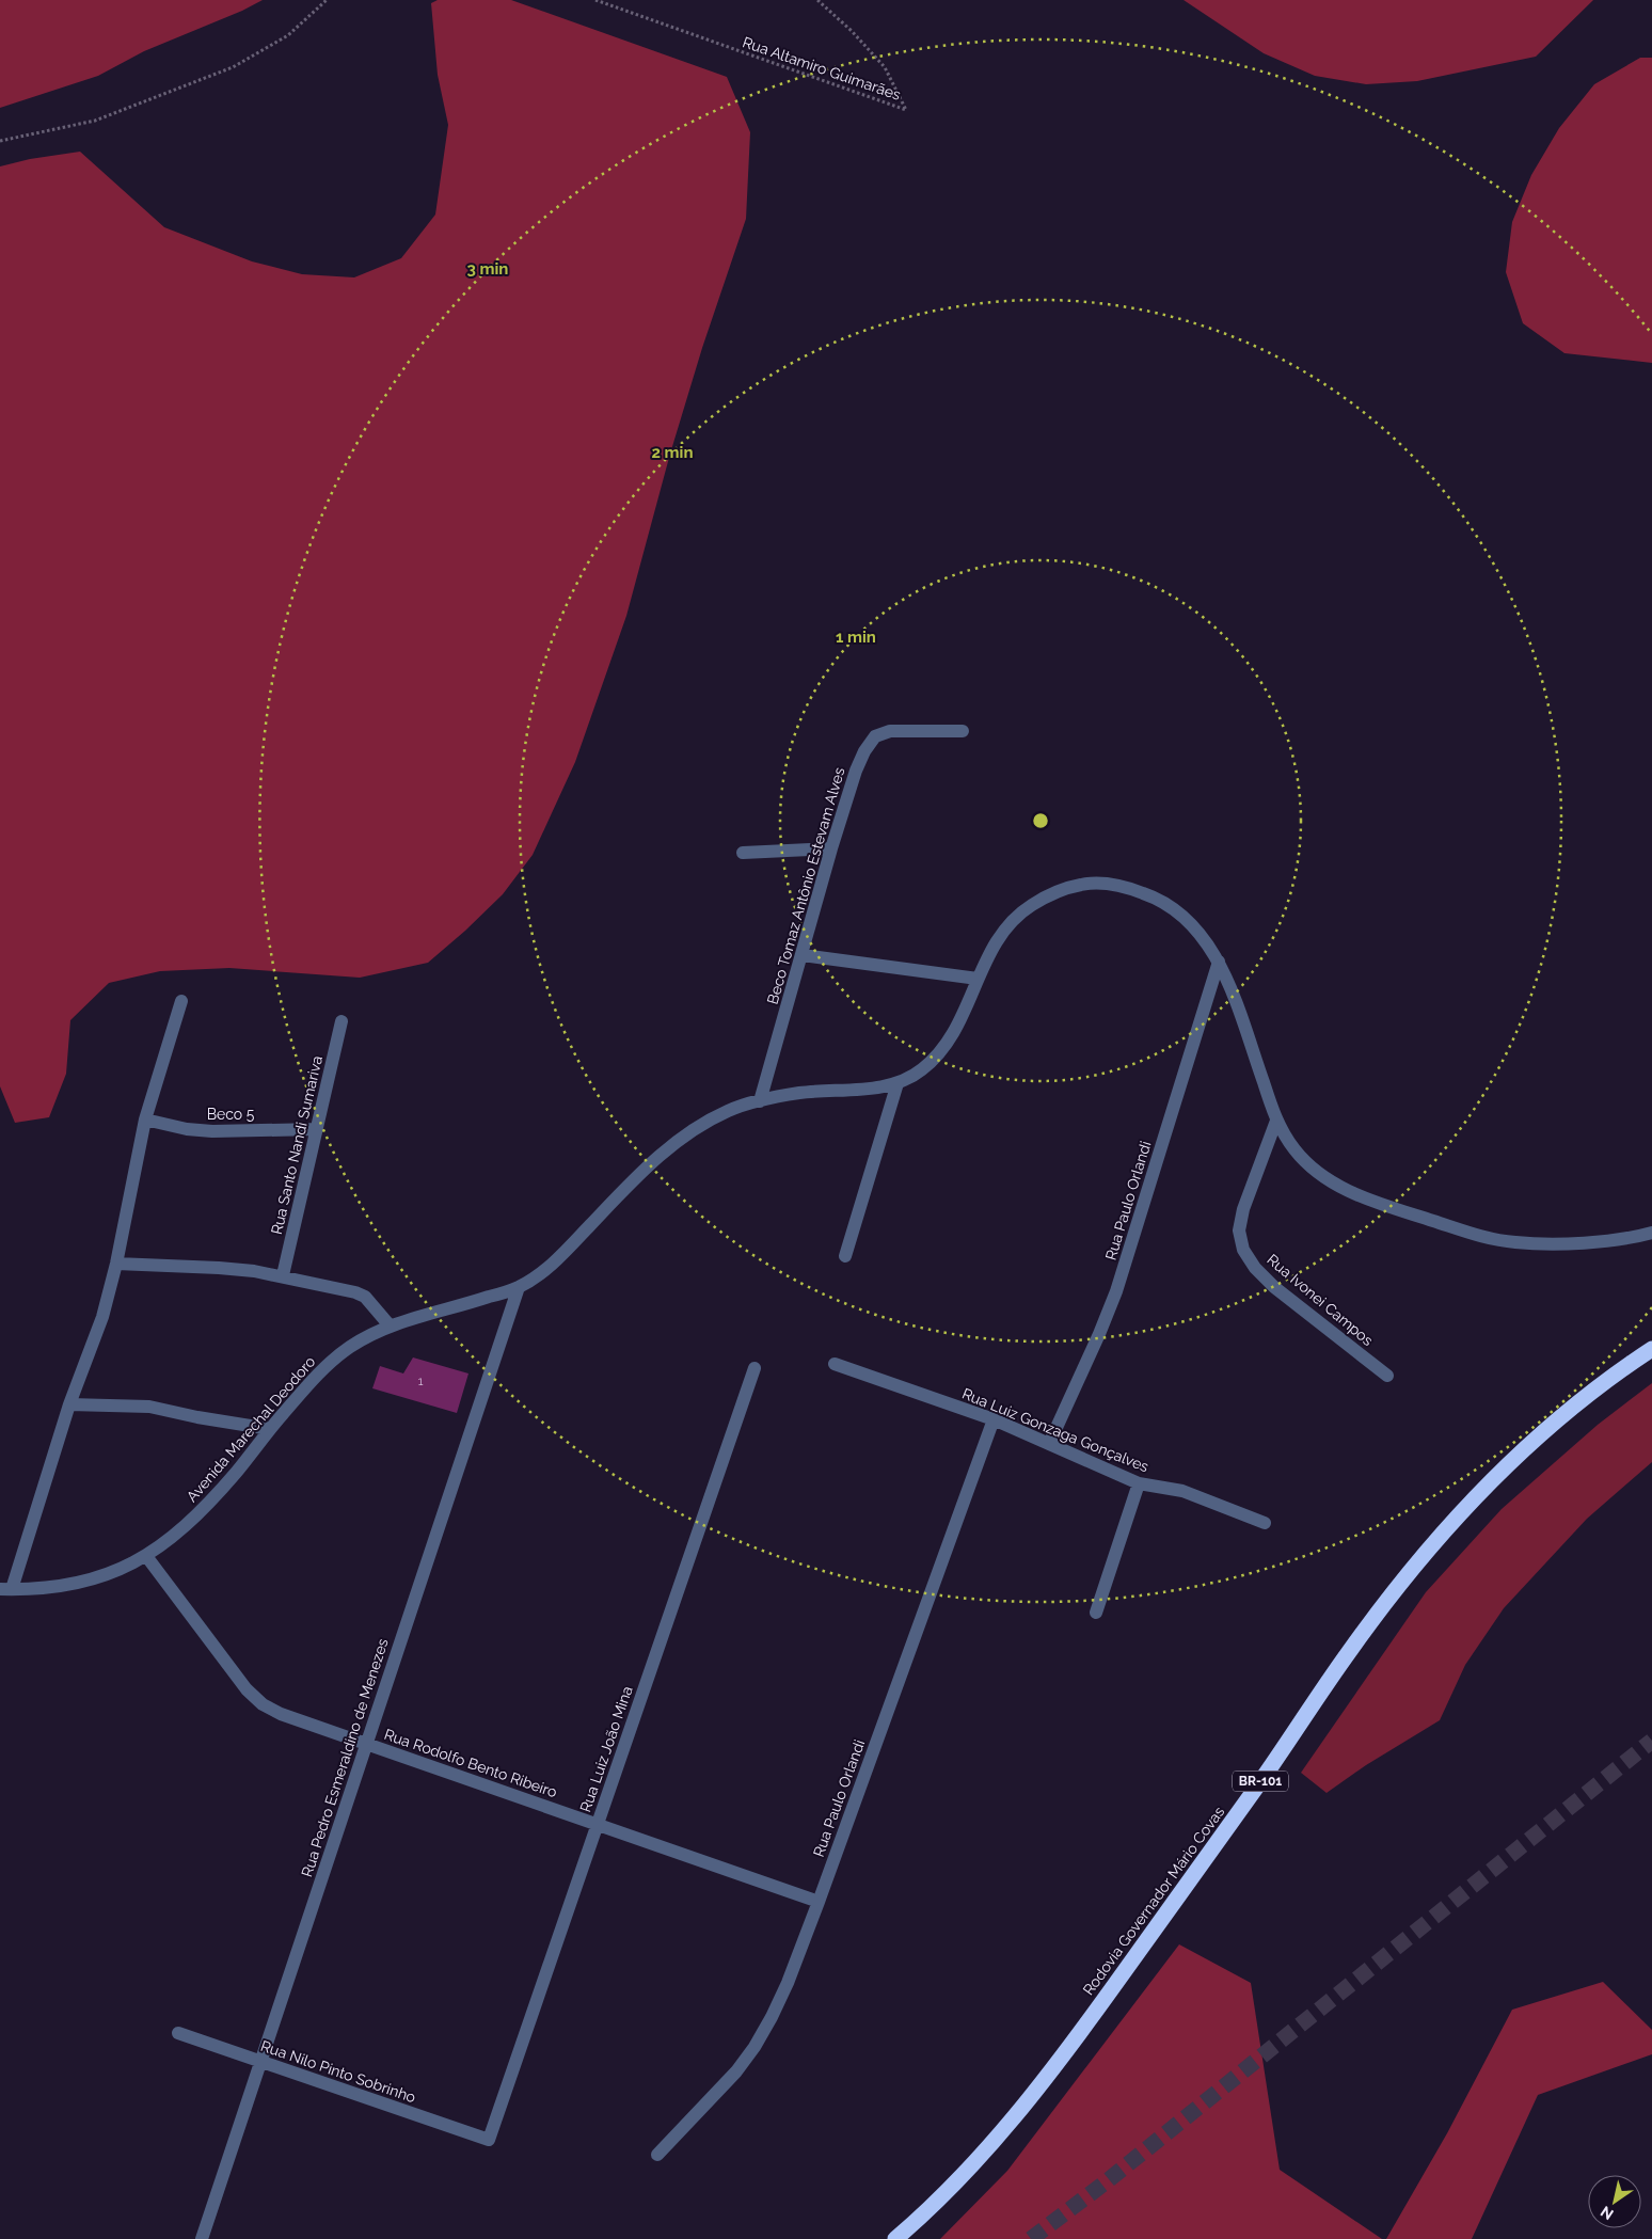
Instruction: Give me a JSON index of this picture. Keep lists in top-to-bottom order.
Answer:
{
  "streets": {
    "highway": ["BR-101", "Rodovia Governador Mário Covas"],
    "street": [
      "Beco Tomaz Antônio Estevam Alves",
      "Beco 5",
      "Rua Santo Nandi Sumariva",
      "Rua Paulo Orlandi",
      "Rua Ivonei Campos",
      "Avenida Marechal Deodoro",
      "Rua Luiz Gonzaga Gonçalves",
      "Rua Luiz João Mina",
      "Rua Pedro Esmeraldino de Menezes",
      "Rua Rodolfo Bento Ribeiro",
      "Rua Nilo Pinto Sobrinho"
    ],
    "path": ["Rua Altamiro Guimarães"]
  },
  "crossings": [
    ["Beco Tomaz Antônio Estevam Alves", "Avenida Marechal Deodoro"],
    ["Beco 5", "Rua Santo Nandi Sumariva"],
    ["Rua Paulo Orlandi", "Avenida Marechal Deodoro"],
    ["Rua Paulo Orlandi", "Rua Luiz Gonzaga Gonçalves"],
    ["Rua Paulo Orlandi", "Rua Rodolfo Bento Ribeiro"],
    ["Rua Ivonei Campos", "Avenida Marechal Deodoro"],
    ["Avenida Marechal Deodoro", "Rua Pedro Esmeraldino de Menezes"],
    ["Avenida Marechal Deodoro", "Rua Rodolfo Bento Ribeiro"],
    ["Rua Luiz João Mina", "Rua Rodolfo Bento Ribeiro"],
    ["Rua Luiz João Mina", "Rua Nilo Pinto Sobrinho"],
    ["Rua Pedro Esmeraldino de Menezes", "Rua Rodolfo Bento Ribeiro"],
    ["Rua Pedro Esmeraldino de Menezes", "Rua Nilo Pinto Sobrinho"]
  ],
  "house_numbers": ["1"],
  "north": "bottom left",
  "rings": ["3 min", "2 min", "1 min"]
}
